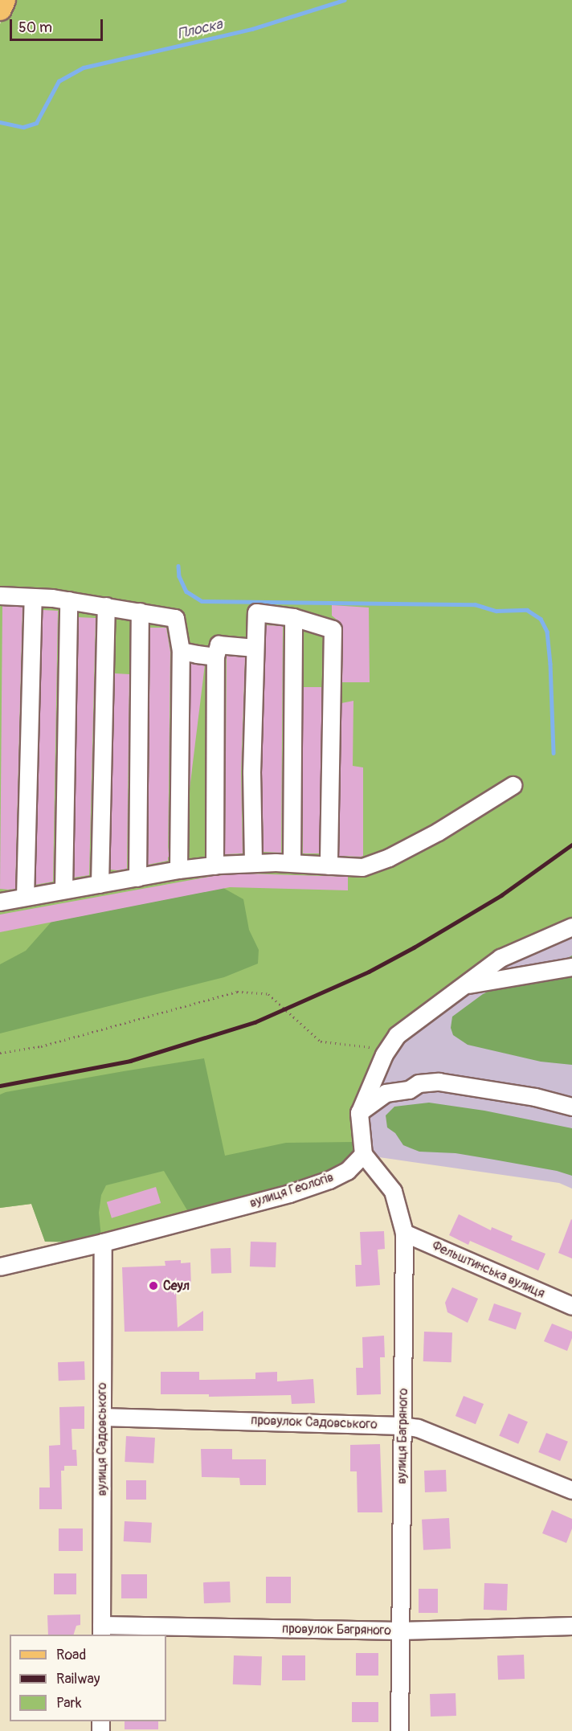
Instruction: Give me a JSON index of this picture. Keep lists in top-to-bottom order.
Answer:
{
  "streets": {
    "street": [
      "вулиця Геологів",
      "Фельштинська вулиця",
      "провулок Садовського",
      "вулиця Багряного",
      "вулиця Садовського",
      "провулок Багряного"
    ]
  },
  "crossings": [
    ["вулиця Геологів", "вулиця Багряного"],
    ["вулиця Геологів", "вулиця Садовського"],
    ["Фельштинська вулиця", "вулиця Багряного"],
    ["провулок Садовського", "вулиця Багряного"],
    ["провулок Садовського", "вулиця Садовського"],
    ["вулиця Багряного", "провулок Багряного"],
    ["вулиця Садовського", "провулок Багряного"]
  ],
  "water": ["Плоска"],
  "places": ["Сеул"],
  "legend": ["Road", "Railway", "Park"],
  "scale_bar": "50 m"
}
